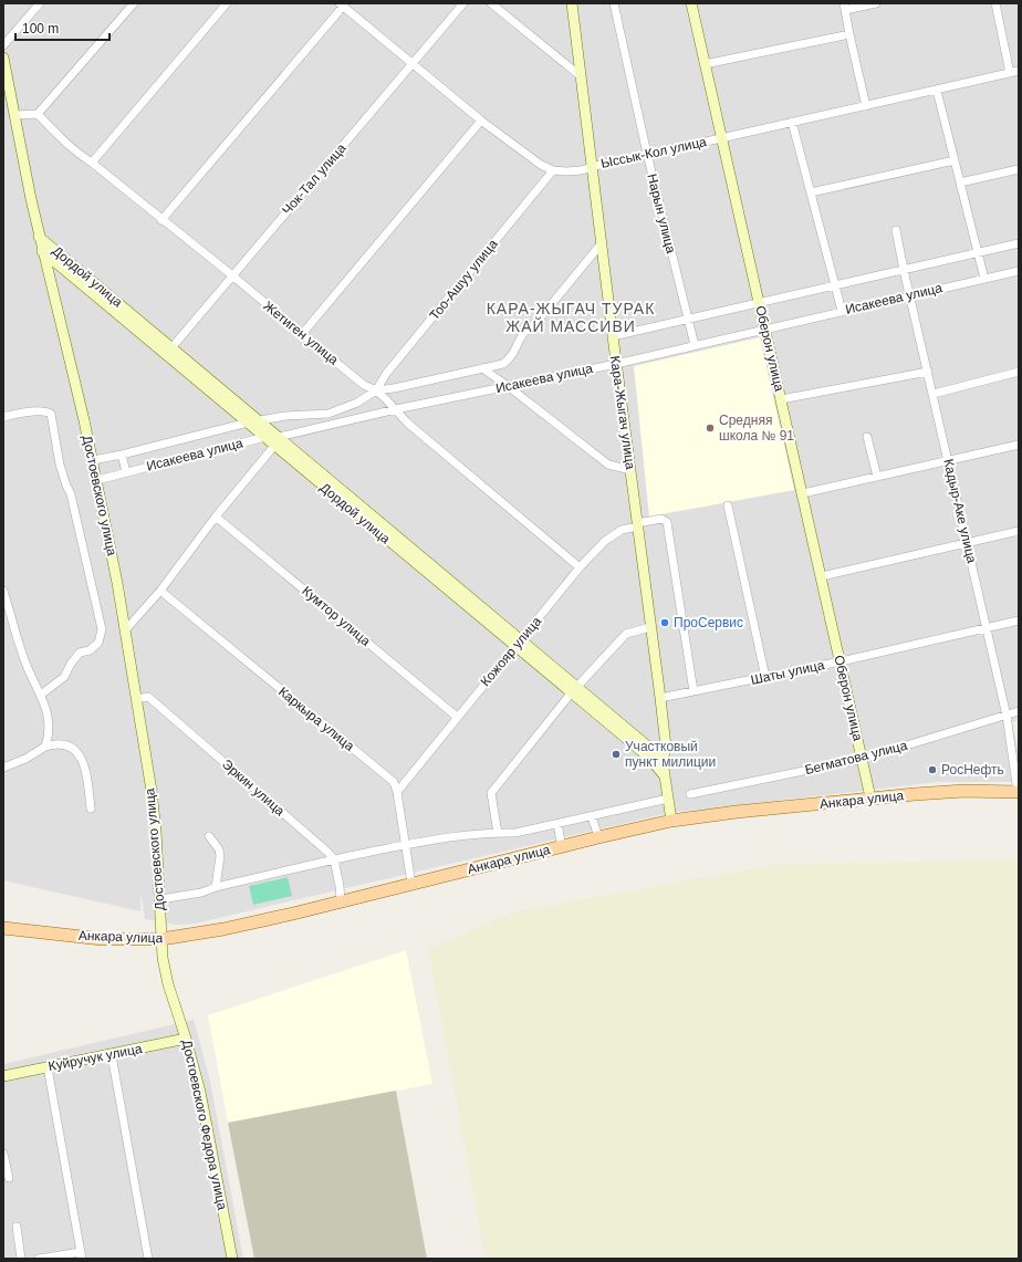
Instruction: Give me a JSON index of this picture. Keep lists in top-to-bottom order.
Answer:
{
  "streets": {
    "main road": ["Анкара улица"],
    "street": [
      "Ыссык-Кол улица",
      "Чок-Тал улица",
      "Нарын улица",
      "Дордой улица",
      "Тоо-Ашуу улица",
      "Исакеева улица",
      "Жетиген улица",
      "Оберон улица",
      "Кара-Жыгач улица",
      "Достоевского улица",
      "Кадыр-Аке улица",
      "Кумтор улица",
      "Кожояр улица",
      "Шаты улица",
      "Каркыра улица",
      "Бегматова улица",
      "Эркин улица",
      "Куйручук улица",
      "Достоевского Федора улица"
    ]
  },
  "crossings": [
    ["Ыссык-Кол улица", "Чок-Тал улица"],
    ["Ыссык-Кол улица", "Нарын улица"],
    ["Ыссык-Кол улица", "Тоо-Ашуу улица"],
    ["Ыссык-Кол улица", "Оберон улица"],
    ["Ыссык-Кол улица", "Кара-Жыгач улица"],
    ["Чок-Тал улица", "Дордой улица"],
    ["Чок-Тал улица", "Жетиген улица"],
    ["Нарын улица", "Исакеева улица"],
    ["Дордой улица", "Исакеева улица"],
    ["Дордой улица", "Кара-Жыгач улица"],
    ["Дордой улица", "Достоевского улица"],
    ["Дордой улица", "Кожояр улица"],
    ["Тоо-Ашуу улица", "Исакеева улица"],
    ["Тоо-Ашуу улица", "Жетиген улица"],
    ["Исакеева улица", "Жетиген улица"],
    ["Исакеева улица", "Оберон улица"],
    ["Исакеева улица", "Кара-Жыгач улица"],
    ["Исакеева улица", "Достоевского улица"],
    ["Исакеева улица", "Кадыр-Аке улица"],
    ["Жетиген улица", "Кожояр улица"],
    ["Оберон улица", "Шаты улица"],
    ["Оберон улица", "Бегматова улица"],
    ["Оберон улица", "Анкара улица"],
    ["Кара-Жыгач улица", "Кожояр улица"],
    ["Кара-Жыгач улица", "Шаты улица"],
    ["Кара-Жыгач улица", "Анкара улица"],
    ["Достоевского улица", "Эркин улица"],
    ["Достоевского улица", "Анкара улица"],
    ["Достоевского улица", "Достоевского Федора улица"],
    ["Кадыр-Аке улица", "Шаты улица"],
    ["Кадыр-Аке улица", "Бегматова улица"],
    ["Кадыр-Аке улица", "Анкара улица"],
    ["Кумтор улица", "Кожояр улица"],
    ["Кожояр улица", "Шаты улица"],
    ["Кожояр улица", "Каркыра улица"],
    ["Каркыра улица", "Анкара улица"],
    ["Анкара улица", "Достоевского Федора улица"],
    ["Куйручук улица", "Достоевского Федора улица"]
  ],
  "districts": ["КАРА-ЖЫГАЧ ТУРАК ЖАЙ МАССИВИ"],
  "places": [
    "Средняя школа № 91",
    "ПроСервис",
    "Участковый пункт милиции",
    "РосНефть"
  ],
  "scale_bar": "100 m"
}
